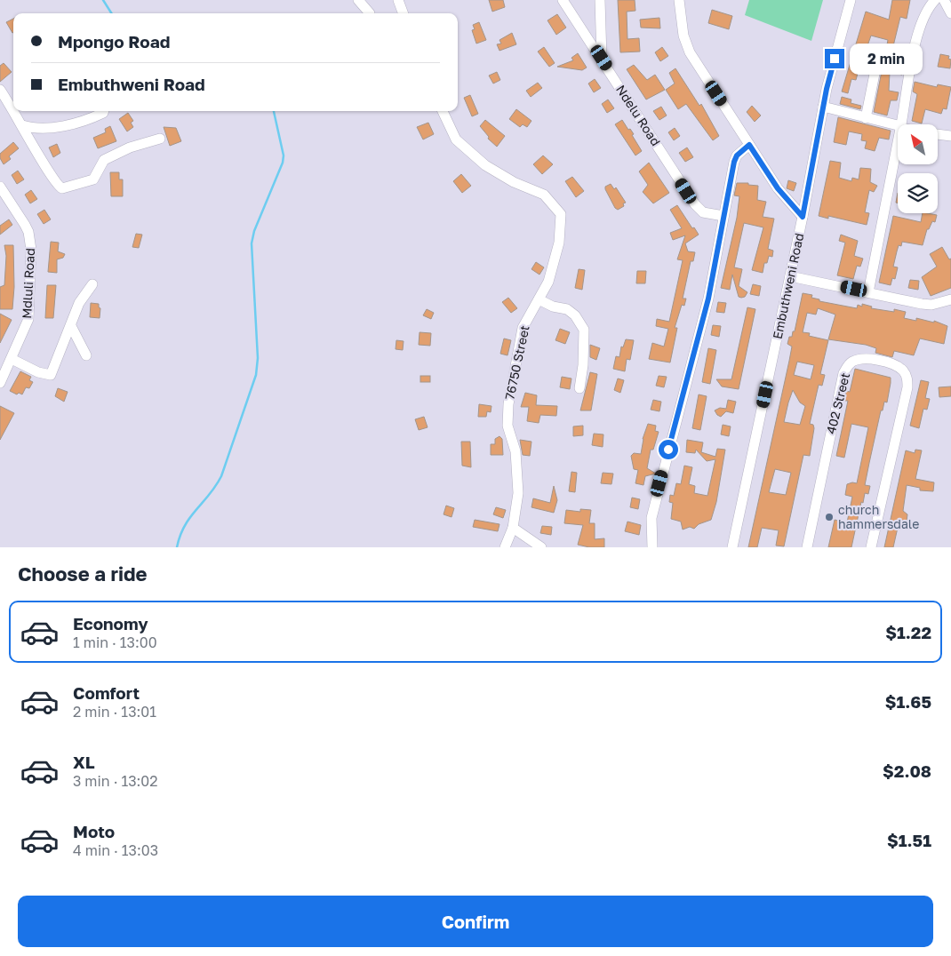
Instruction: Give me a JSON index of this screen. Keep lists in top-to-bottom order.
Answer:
{
  "streets": {
    "street": [
      "Ndelu Road",
      "Mdluli Road",
      "Embuthweni Road",
      "76750 Street",
      "402 Street"
    ]
  },
  "places": ["church hammersdale"],
  "north": "top left",
  "page": {
    "banner": ["Mpongo Road", "Embuthweni Road"],
    "bubble": "2 min",
    "heading": "Choose a ride",
    "list": [
      {
        "name": "Economy",
        "note": "1 min · 13:00",
        "value": "$1.22"
      },
      {
        "name": "Comfort",
        "note": "2 min · 13:01",
        "value": "$1.65"
      },
      {
        "name": "XL",
        "note": "3 min · 13:02",
        "value": "$2.08"
      },
      {
        "name": "Moto",
        "note": "4 min · 13:03",
        "value": "$1.51"
      }
    ],
    "buttons": "Confirm"
  }
}
